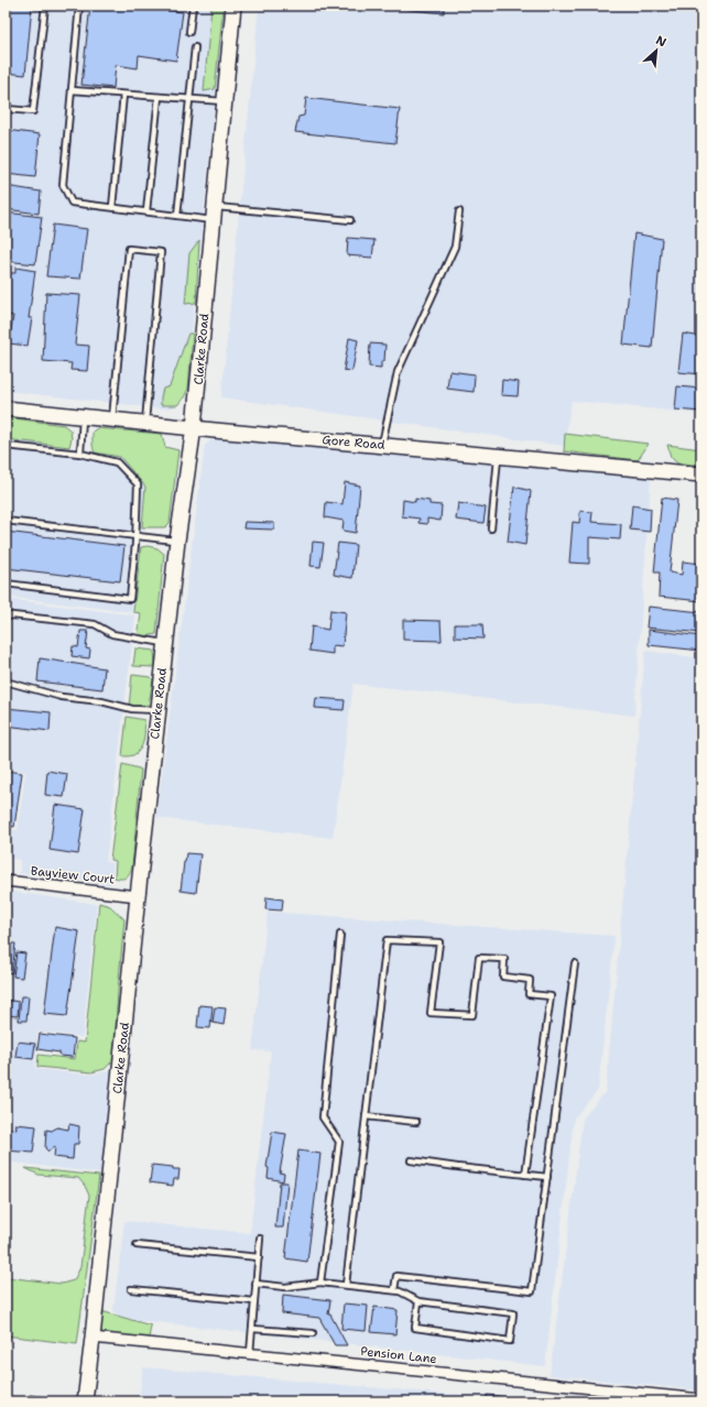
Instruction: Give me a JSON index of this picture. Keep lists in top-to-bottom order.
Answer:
{
  "streets": {
    "main road": ["Clarke Road", "Gore Road"],
    "street": ["Bayview Court", "Pension Lane"]
  },
  "crossings": [
    ["Clarke Road", "Gore Road"],
    ["Clarke Road", "Bayview Court"],
    ["Clarke Road", "Pension Lane"]
  ],
  "north": "top right"
}
